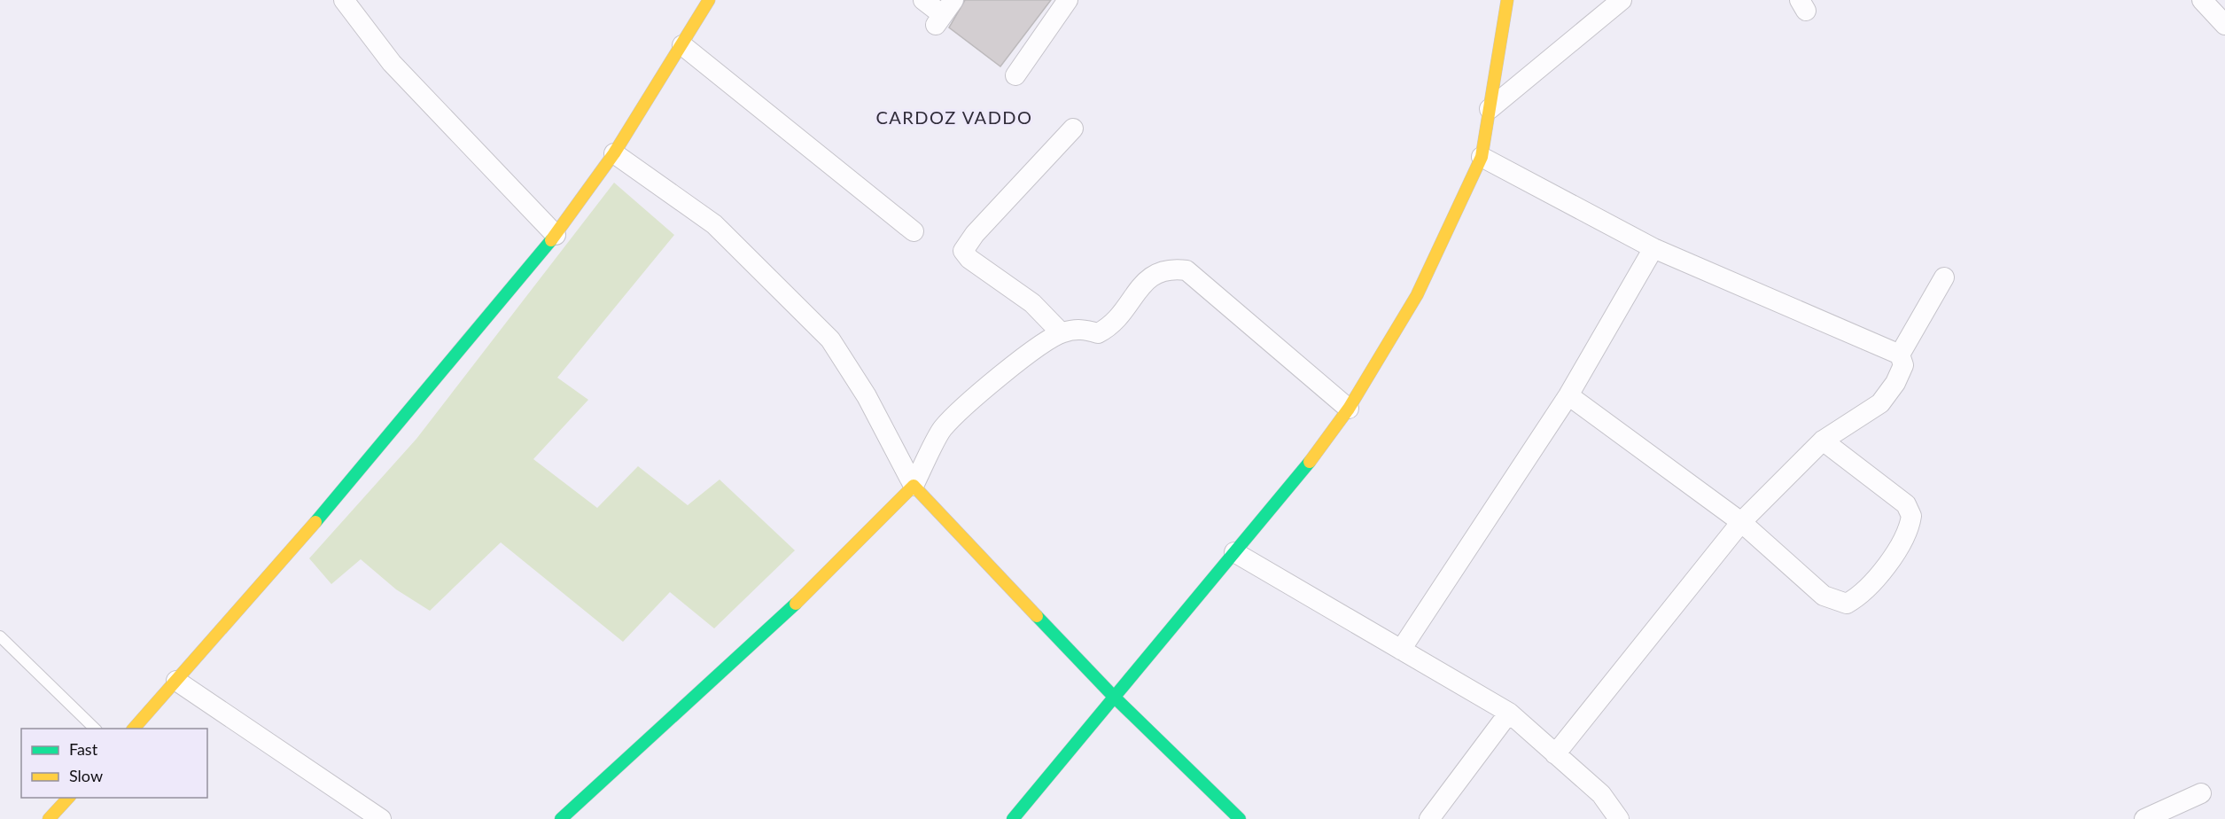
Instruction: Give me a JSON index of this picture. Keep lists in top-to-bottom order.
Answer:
{
  "districts": ["CARDOZ VADDO"],
  "legend": ["Fast", "Slow"]
}
